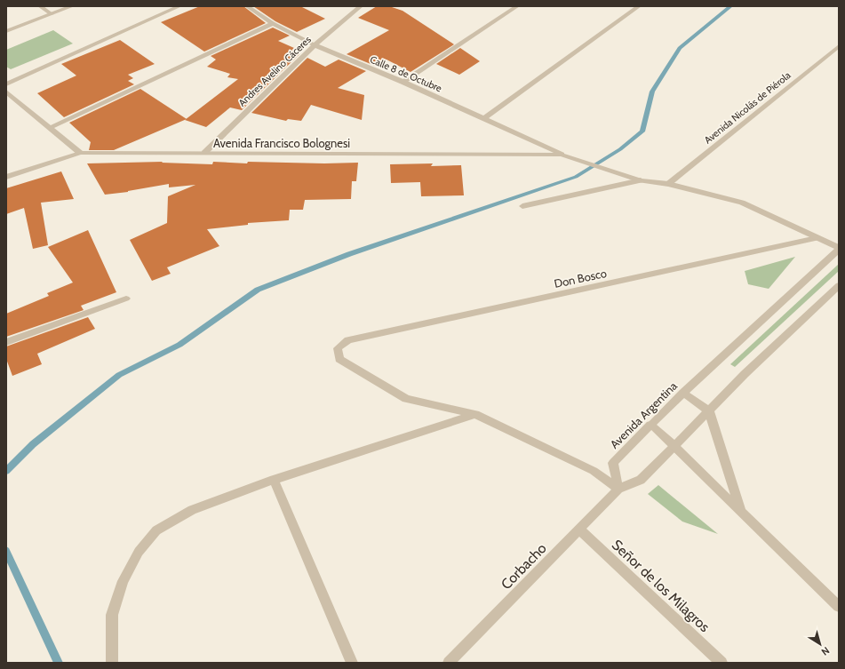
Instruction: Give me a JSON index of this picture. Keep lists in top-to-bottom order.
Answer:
{
  "streets": {
    "street": [
      "Andres Avelino Cáceres",
      "Calle 8 de Octubre",
      "Avenida Nicolás de Piérola",
      "Avenida Francisco Bolognesi",
      "Don Bosco",
      "Avenida Argentina",
      "Corbacho",
      "Señor de los Milagros"
    ]
  },
  "crossings": [
    ["Andres Avelino Cáceres", "Calle 8 de Octubre"],
    ["Andres Avelino Cáceres", "Avenida Francisco Bolognesi"],
    ["Calle 8 de Octubre", "Avenida Francisco Bolognesi"],
    ["Avenida Argentina", "Corbacho"],
    ["Corbacho", "Señor de los Milagros"]
  ],
  "north": "bottom right"
}
